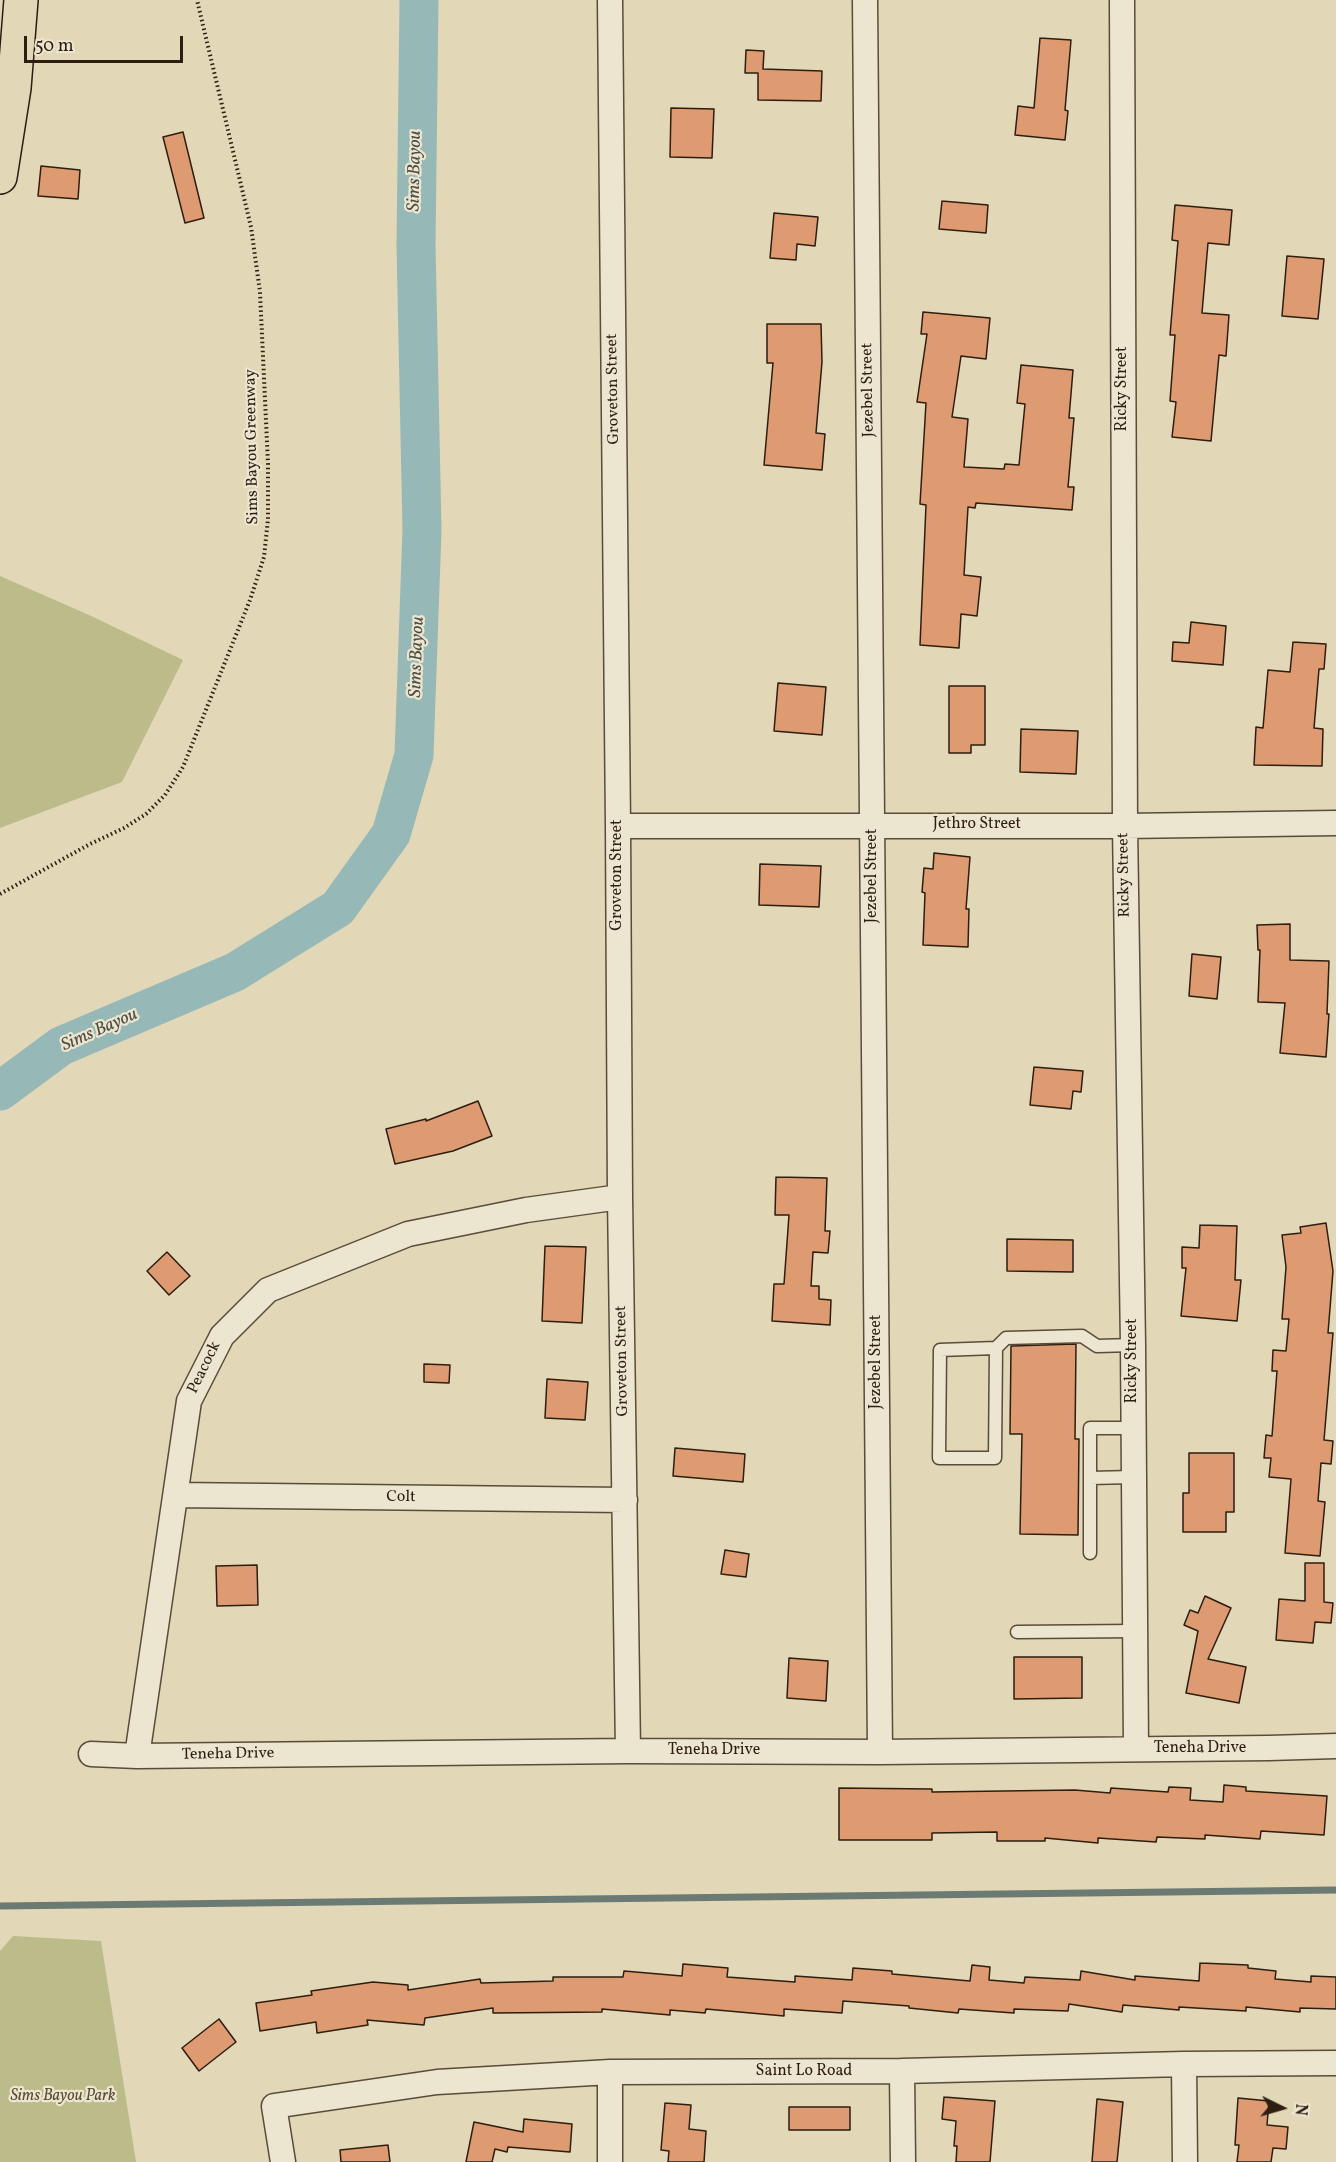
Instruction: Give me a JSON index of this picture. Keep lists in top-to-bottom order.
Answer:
{
  "streets": {
    "street": [
      "Groveton Street",
      "Ricky Street",
      "Jezebel Street",
      "Jethro Street",
      "Peacock",
      "Colt",
      "Teneha Drive",
      "Saint Lo Road"
    ],
    "path": ["Sims Bayou Greenway"]
  },
  "crossings": [
    ["Groveton Street", "Jethro Street"],
    ["Groveton Street", "Peacock"],
    ["Groveton Street", "Colt"],
    ["Groveton Street", "Teneha Drive"],
    ["Ricky Street", "Jethro Street"],
    ["Ricky Street", "Teneha Drive"],
    ["Jezebel Street", "Jethro Street"],
    ["Jezebel Street", "Teneha Drive"],
    ["Peacock", "Colt"],
    ["Peacock", "Teneha Drive"]
  ],
  "water": ["Sims Bayou"],
  "parks": ["Sims Bayou Park"],
  "scale_bar": "50 m",
  "north": "right"
}
